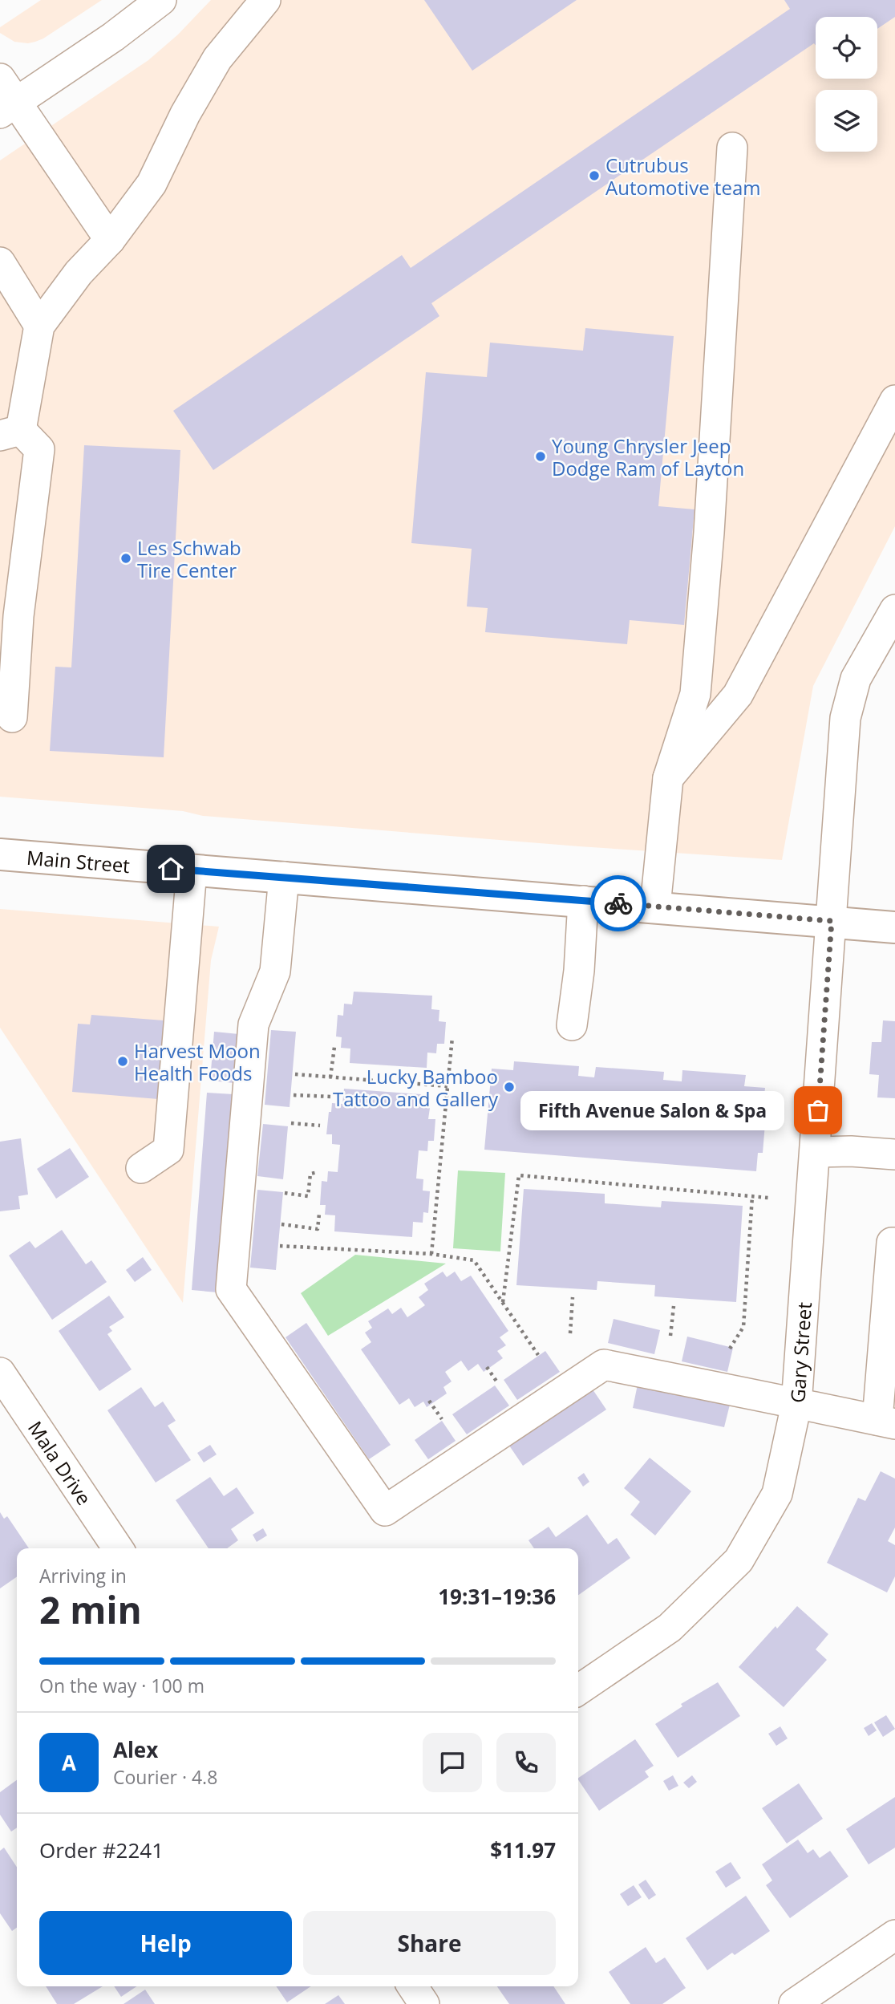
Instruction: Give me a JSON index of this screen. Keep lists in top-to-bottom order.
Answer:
{
  "streets": {
    "main road": ["Main Street"],
    "street": ["Gary Street", "Mala Drive"]
  },
  "crossings": [
    ["Main Street", "Gary Street"]
  ],
  "places": [
    "Cutrubus Automotive team",
    "Young Chrysler Jeep Dodge Ram of Layton",
    "Les Schwab Tire Center",
    "Harvest Moon Health Foods",
    "Lucky Bamboo Tattoo and Gallery",
    "Fifth Avenue Salon & Spa"
  ],
  "page": {
    "bubble": "Fifth Avenue Salon & Spa",
    "heading": ["2 min", "Arriving in", "19:31–19:36"],
    "panel": [
      "Alex",
      "Courier · 4.8",
      "Order #2241",
      "$11.97"
    ],
    "bar": "On the way · 100 m",
    "round": "A",
    "buttons": ["Help", "Share"]
  }
}
